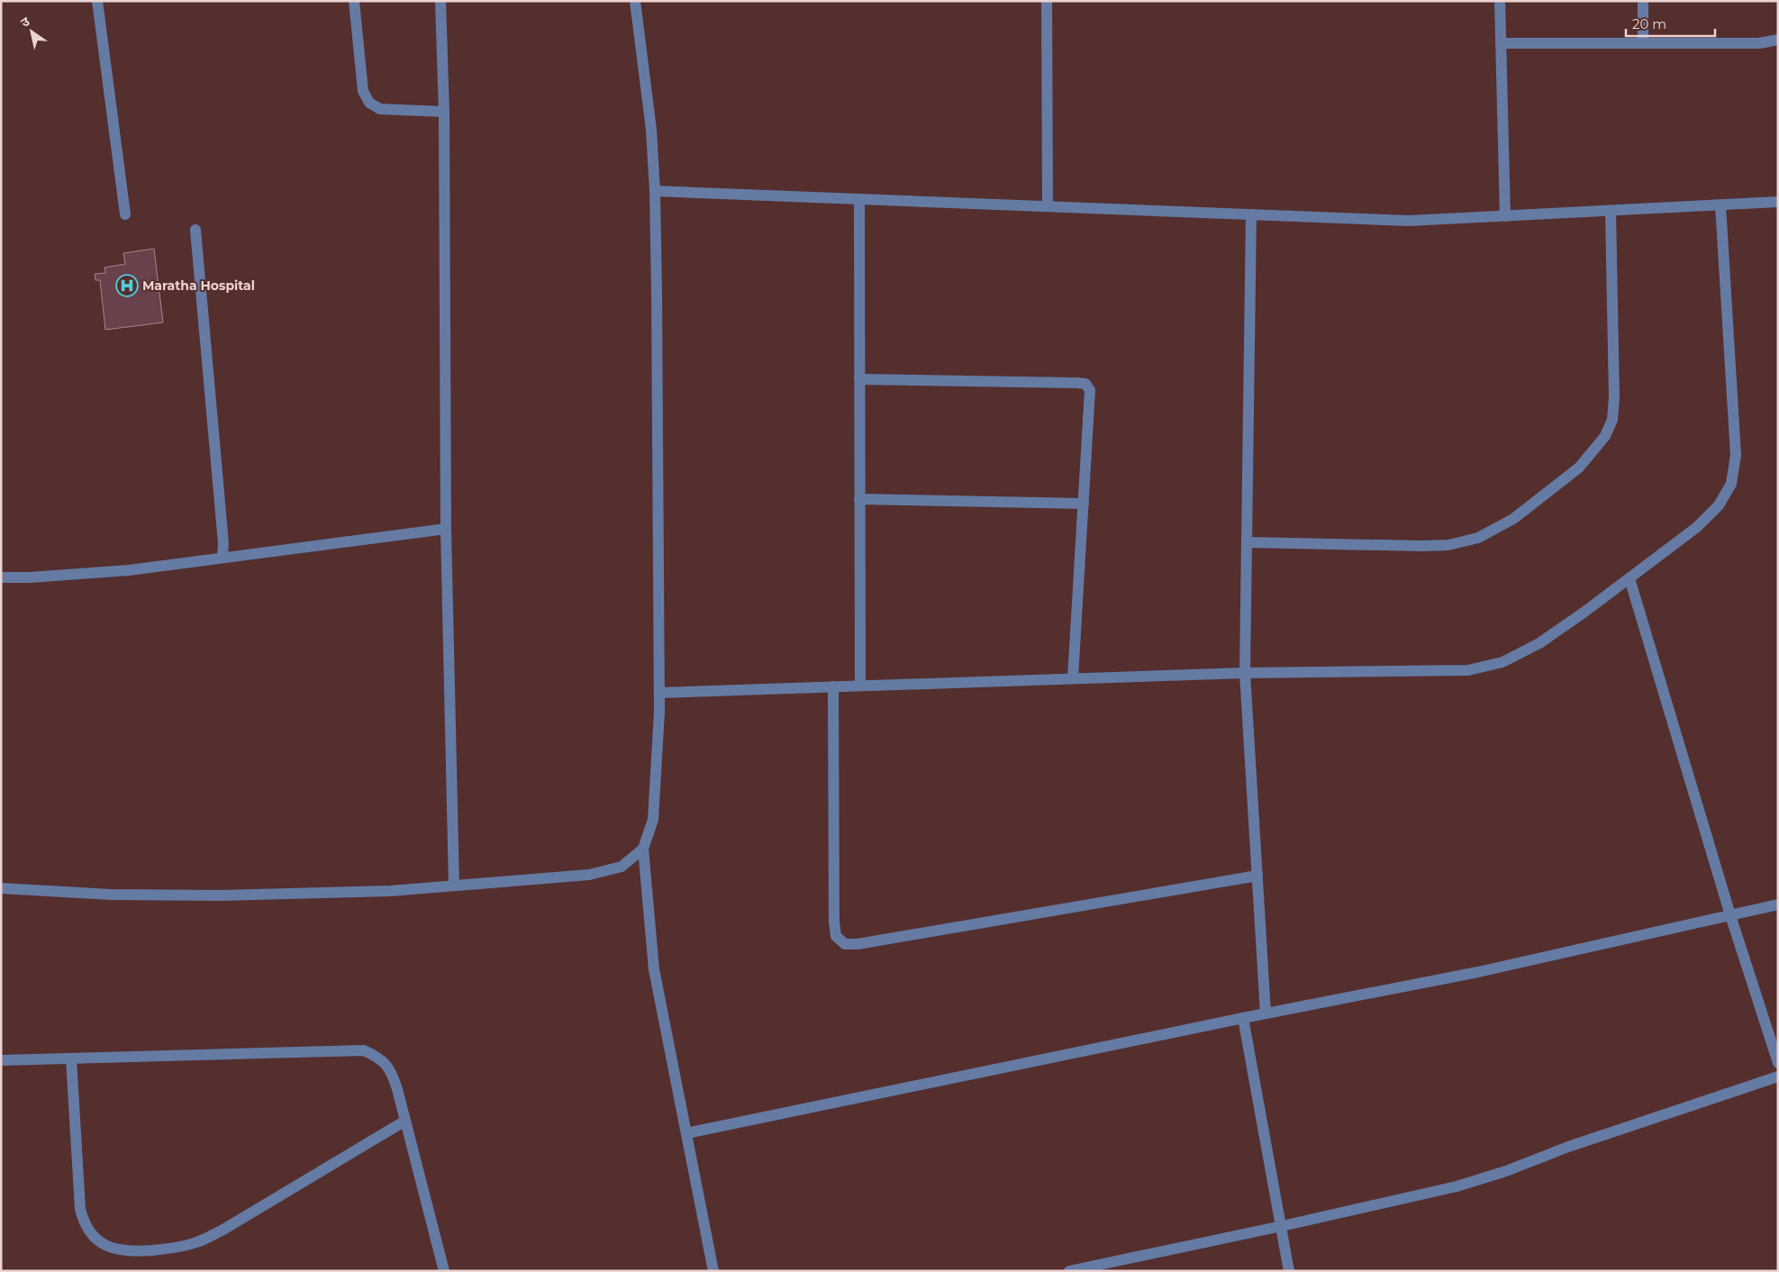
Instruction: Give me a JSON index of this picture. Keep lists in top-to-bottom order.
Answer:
{
  "places": {
    "hospital": ["Maratha Hospital"]
  },
  "scale_bar": "20 m",
  "north": "top left"
}
